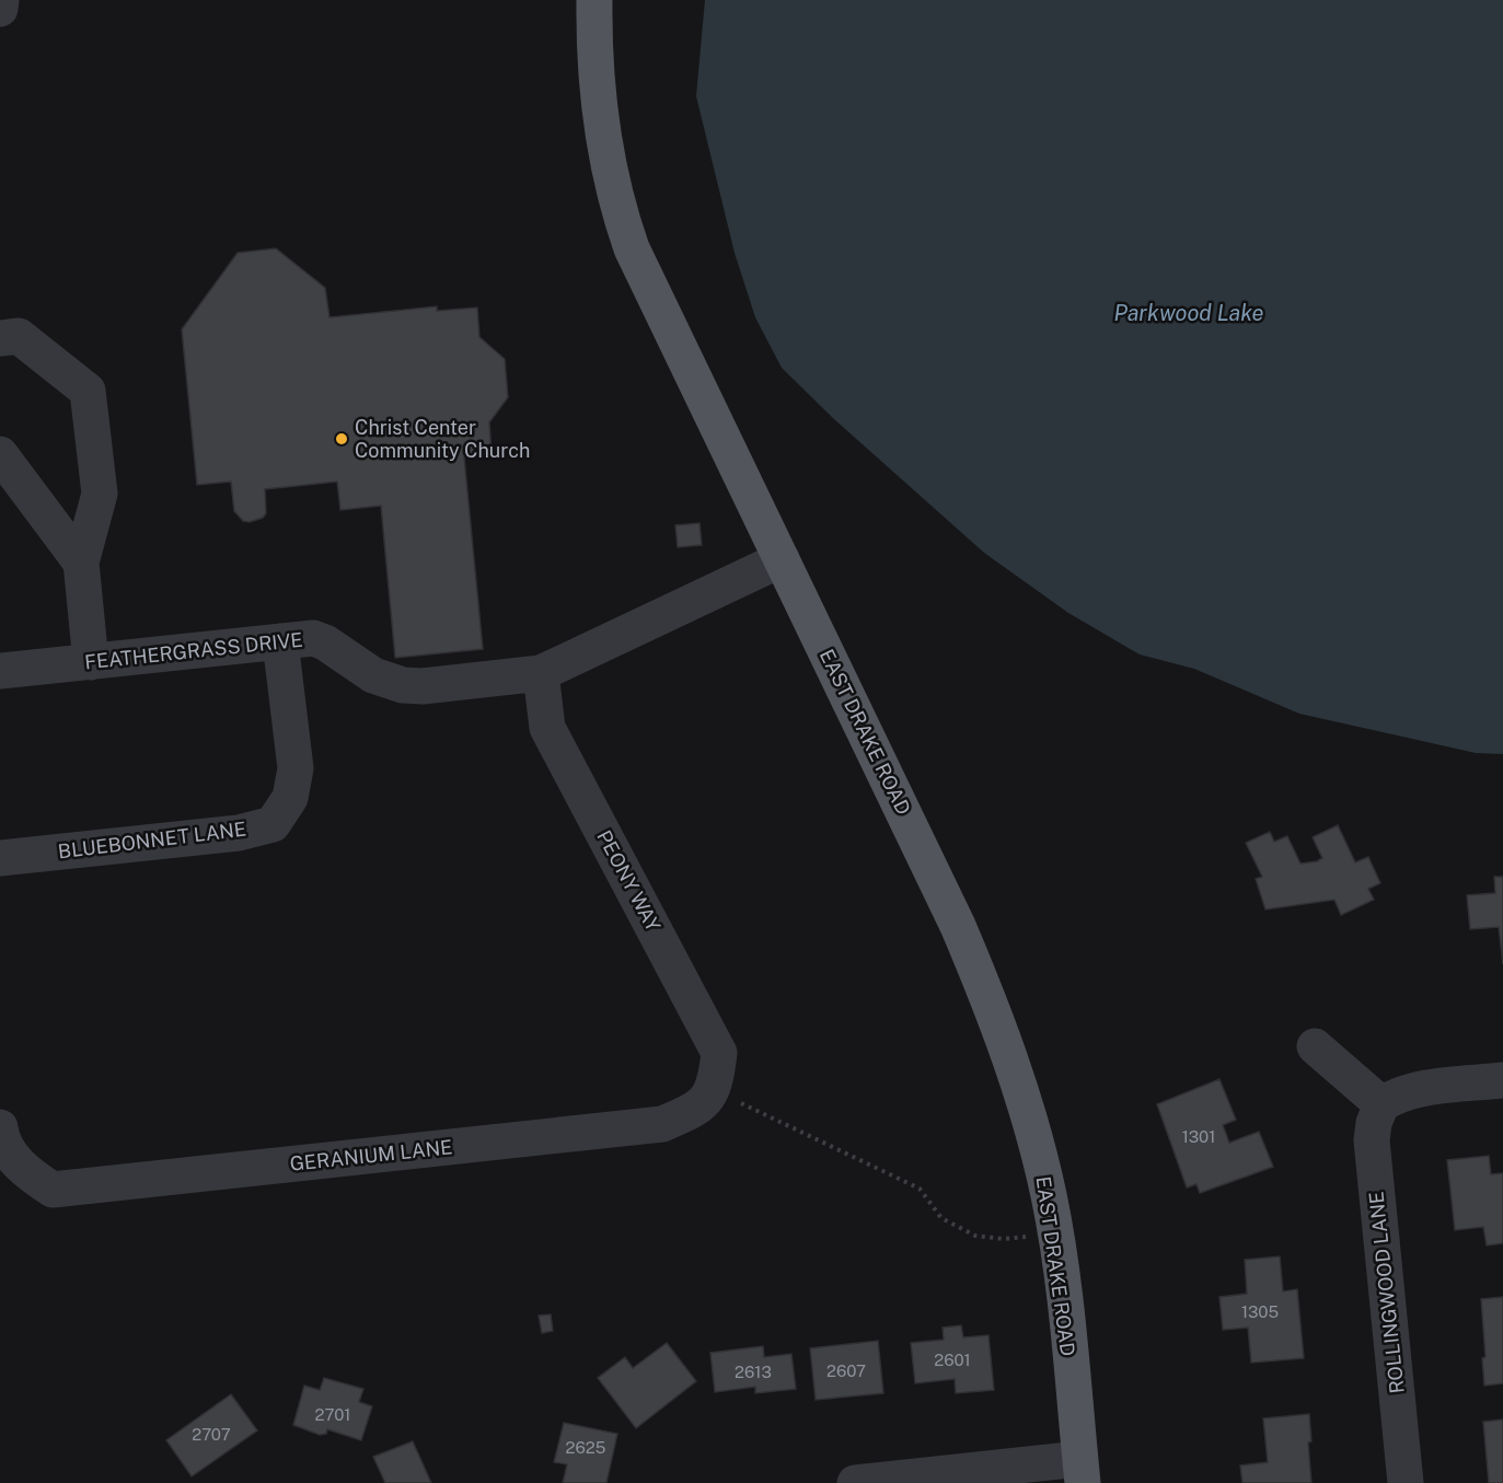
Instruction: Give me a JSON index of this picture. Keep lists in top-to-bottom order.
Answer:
{
  "streets": {
    "main road": ["EAST DRAKE ROAD"],
    "street": [
      "FEATHERGRASS DRIVE",
      "BLUEBONNET LANE",
      "PEONY WAY",
      "GERANIUM LANE",
      "ROLLINGWOOD LANE"
    ]
  },
  "crossings": [
    ["FEATHERGRASS DRIVE", "EAST DRAKE ROAD"],
    ["FEATHERGRASS DRIVE", "BLUEBONNET LANE"],
    ["FEATHERGRASS DRIVE", "PEONY WAY"],
    ["PEONY WAY", "GERANIUM LANE"]
  ],
  "water": ["Parkwood Lake"],
  "places": ["Christ Center Community Church"],
  "house_numbers": [
    "1301",
    "1305",
    "2601",
    "2607",
    "2613",
    "2701",
    "2707",
    "2625"
  ]
}
